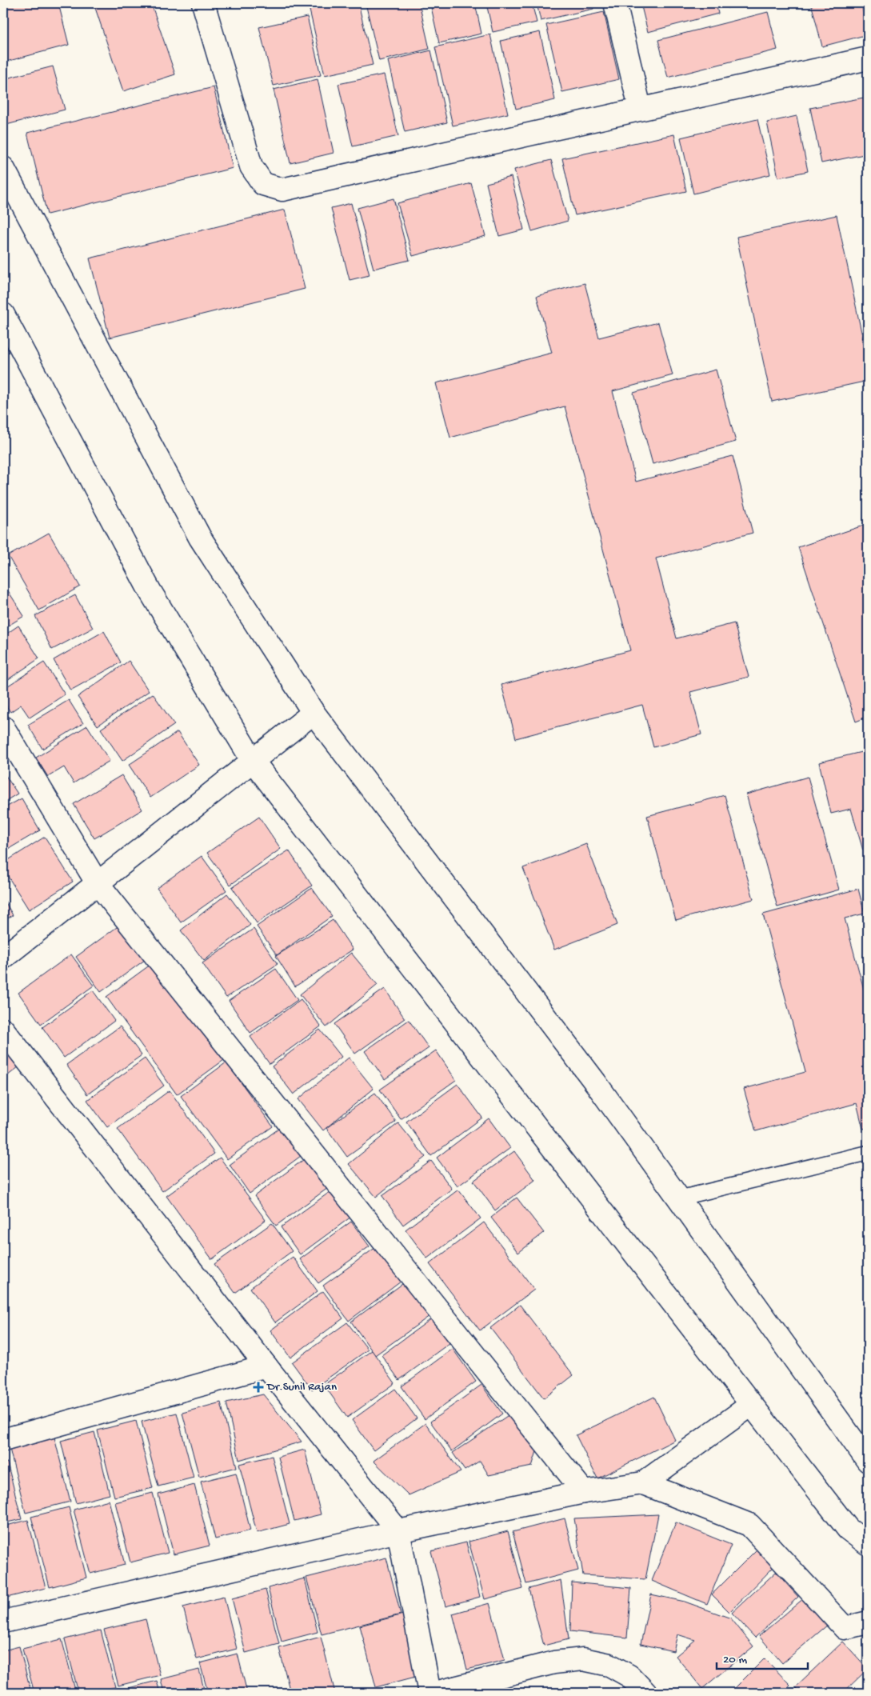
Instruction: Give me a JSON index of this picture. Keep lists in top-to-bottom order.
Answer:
{
  "places": {
    "health": ["Dr.Sunil Rajan"]
  },
  "scale_bar": "20 m"
}
